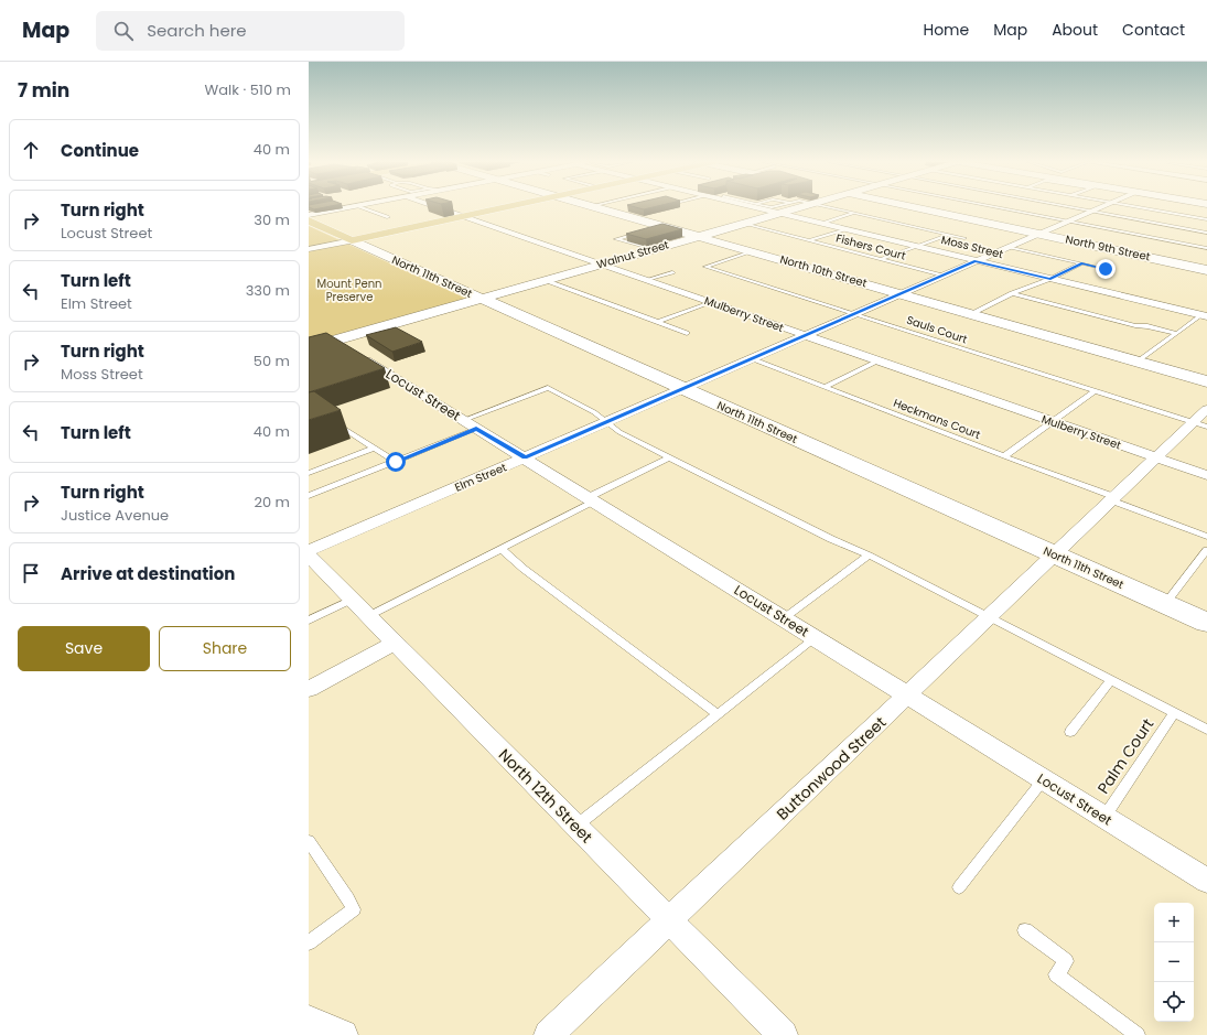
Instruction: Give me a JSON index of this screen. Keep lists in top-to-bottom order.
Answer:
{
  "streets": {
    "main road": ["North 11th Street"],
    "street": [
      "Moss Street",
      "North 9th Street",
      "Walnut Street",
      "North 10th Street",
      "Mulberry Street",
      "Locust Street",
      "Elm Street",
      "Buttonwood Street",
      "North 12th Street"
    ],
    "lane": [
      "Fishers Court",
      "Sauls Court",
      "Heckmans Court",
      "Palm Court"
    ]
  },
  "crossings": [
    ["Fishers Court", "Walnut Street"],
    ["Fishers Court", "Elm Street"],
    ["Moss Street", "Walnut Street"],
    ["Moss Street", "Elm Street"],
    ["North 9th Street", "Elm Street"],
    ["Walnut Street", "North 10th Street"],
    ["Walnut Street", "North 11th Street"],
    ["Walnut Street", "Mulberry Street"],
    ["Walnut Street", "Locust Street"],
    ["North 10th Street", "Sauls Court"],
    ["North 10th Street", "Elm Street"],
    ["North 11th Street", "Elm Street"],
    ["North 11th Street", "Buttonwood Street"],
    ["Mulberry Street", "Elm Street"],
    ["Mulberry Street", "Buttonwood Street"],
    ["Sauls Court", "Elm Street"],
    ["Sauls Court", "Buttonwood Street"],
    ["Locust Street", "Elm Street"],
    ["Locust Street", "Palm Court"],
    ["Locust Street", "Buttonwood Street"],
    ["Heckmans Court", "Elm Street"],
    ["Heckmans Court", "Buttonwood Street"],
    ["Buttonwood Street", "North 12th Street"]
  ],
  "parks": ["Mount Penn Preserve"],
  "page": {
    "header": "Map",
    "search": "Search here",
    "nav": [
      "Home",
      "Map",
      "About",
      "Contact"
    ],
    "heading": ["7 min", "Walk · 510 m"],
    "list": [
      ["Continue", "40 m"],
      ["Turn right", "Locust Street", "30 m"],
      ["Turn left", "Elm Street", "330 m"],
      ["Turn right", "Moss Street", "50 m"],
      ["Turn left", "40 m"],
      ["Turn right", "Justice Avenue", "20 m"],
      "Arrive at destination"
    ],
    "buttons": ["Save", "Share"],
    "map_buttons": ["+", "−"]
  }
}
